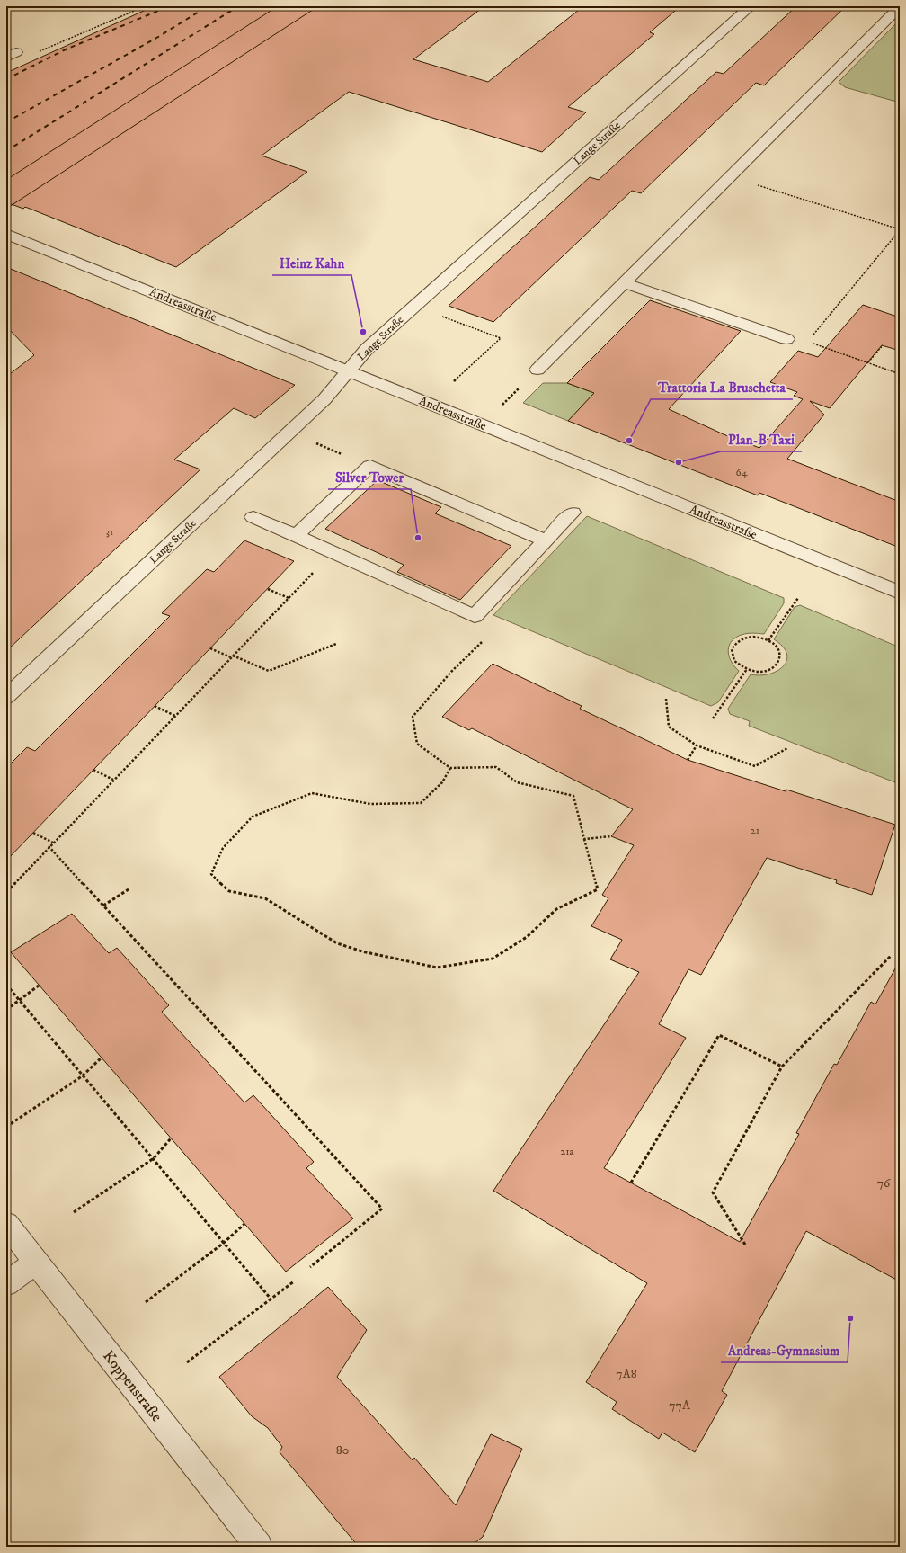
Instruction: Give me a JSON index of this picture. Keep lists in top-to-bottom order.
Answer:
{
  "streets": {
    "street": ["Lange Straße", "Andreasstraße", "Koppenstraße"]
  },
  "crossings": [
    ["Lange Straße", "Andreasstraße"]
  ],
  "places": [
    "Heinz Kahn",
    "Trattoria La Bruschetta",
    "Plan-B Taxi",
    "Silver Tower",
    "Andreas-Gymnasium"
  ],
  "house_numbers": [
    "64",
    "31",
    "21",
    "21a",
    "76",
    "7A8",
    "77A",
    "80"
  ]
}
